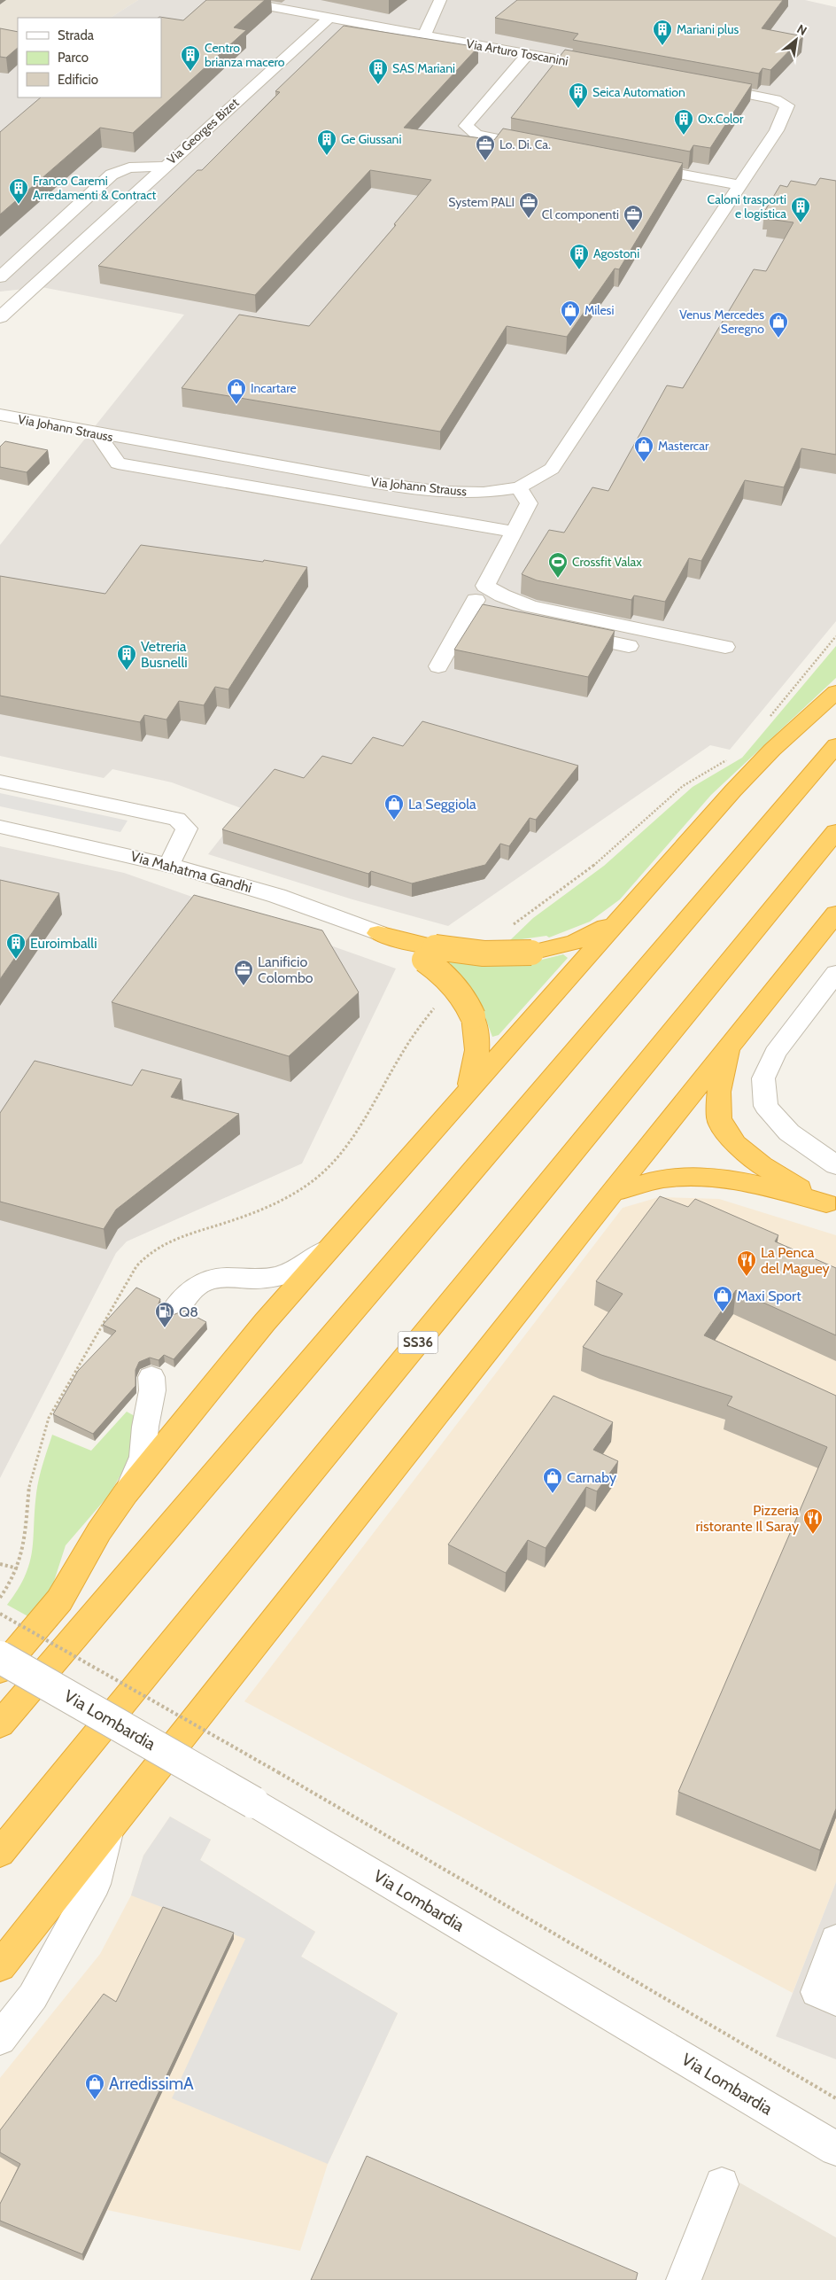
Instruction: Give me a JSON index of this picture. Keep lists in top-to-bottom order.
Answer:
{
  "streets": {
    "highway": ["SS36"],
    "street": [
      "Via Arturo Toscanini",
      "Via Georges Bizet",
      "Via Johann Strauss",
      "Via Mahatma Gandhi",
      "Via Lombardia"
    ]
  },
  "crossings": [
    ["Via Arturo Toscanini", "Via Georges Bizet"]
  ],
  "places": {
    "building": [
      "Mariani plus",
      "Centro brianza macero",
      "SAS Mariani",
      "Seica Automation",
      "Ox.Color",
      "Ge Giussani",
      "Franco Caremi Arredamenti & Contract",
      "Caloni trasporti e logistica",
      "Agostoni",
      "Vetreria Busnelli",
      "Euroimballi"
    ],
    "office": [
      "Lo. Di. Ca.",
      "System PALI",
      "Cl componenti",
      "Lanificio Colombo"
    ],
    "shop": [
      "Milesi",
      "Venus Mercedes Seregno",
      "Incartare",
      "Mastercar",
      "La Seggiola",
      "Maxi Sport",
      "Carnaby",
      "ArredissimA"
    ],
    "sports": ["Crossfit Valax"],
    "restaurant": ["La Penca del Maguey", "Pizzeria ristorante Il Saray"],
    "fuel station": ["Q8"]
  },
  "legend": ["Strada", "Parco", "Edificio"],
  "north": "top right"
}
